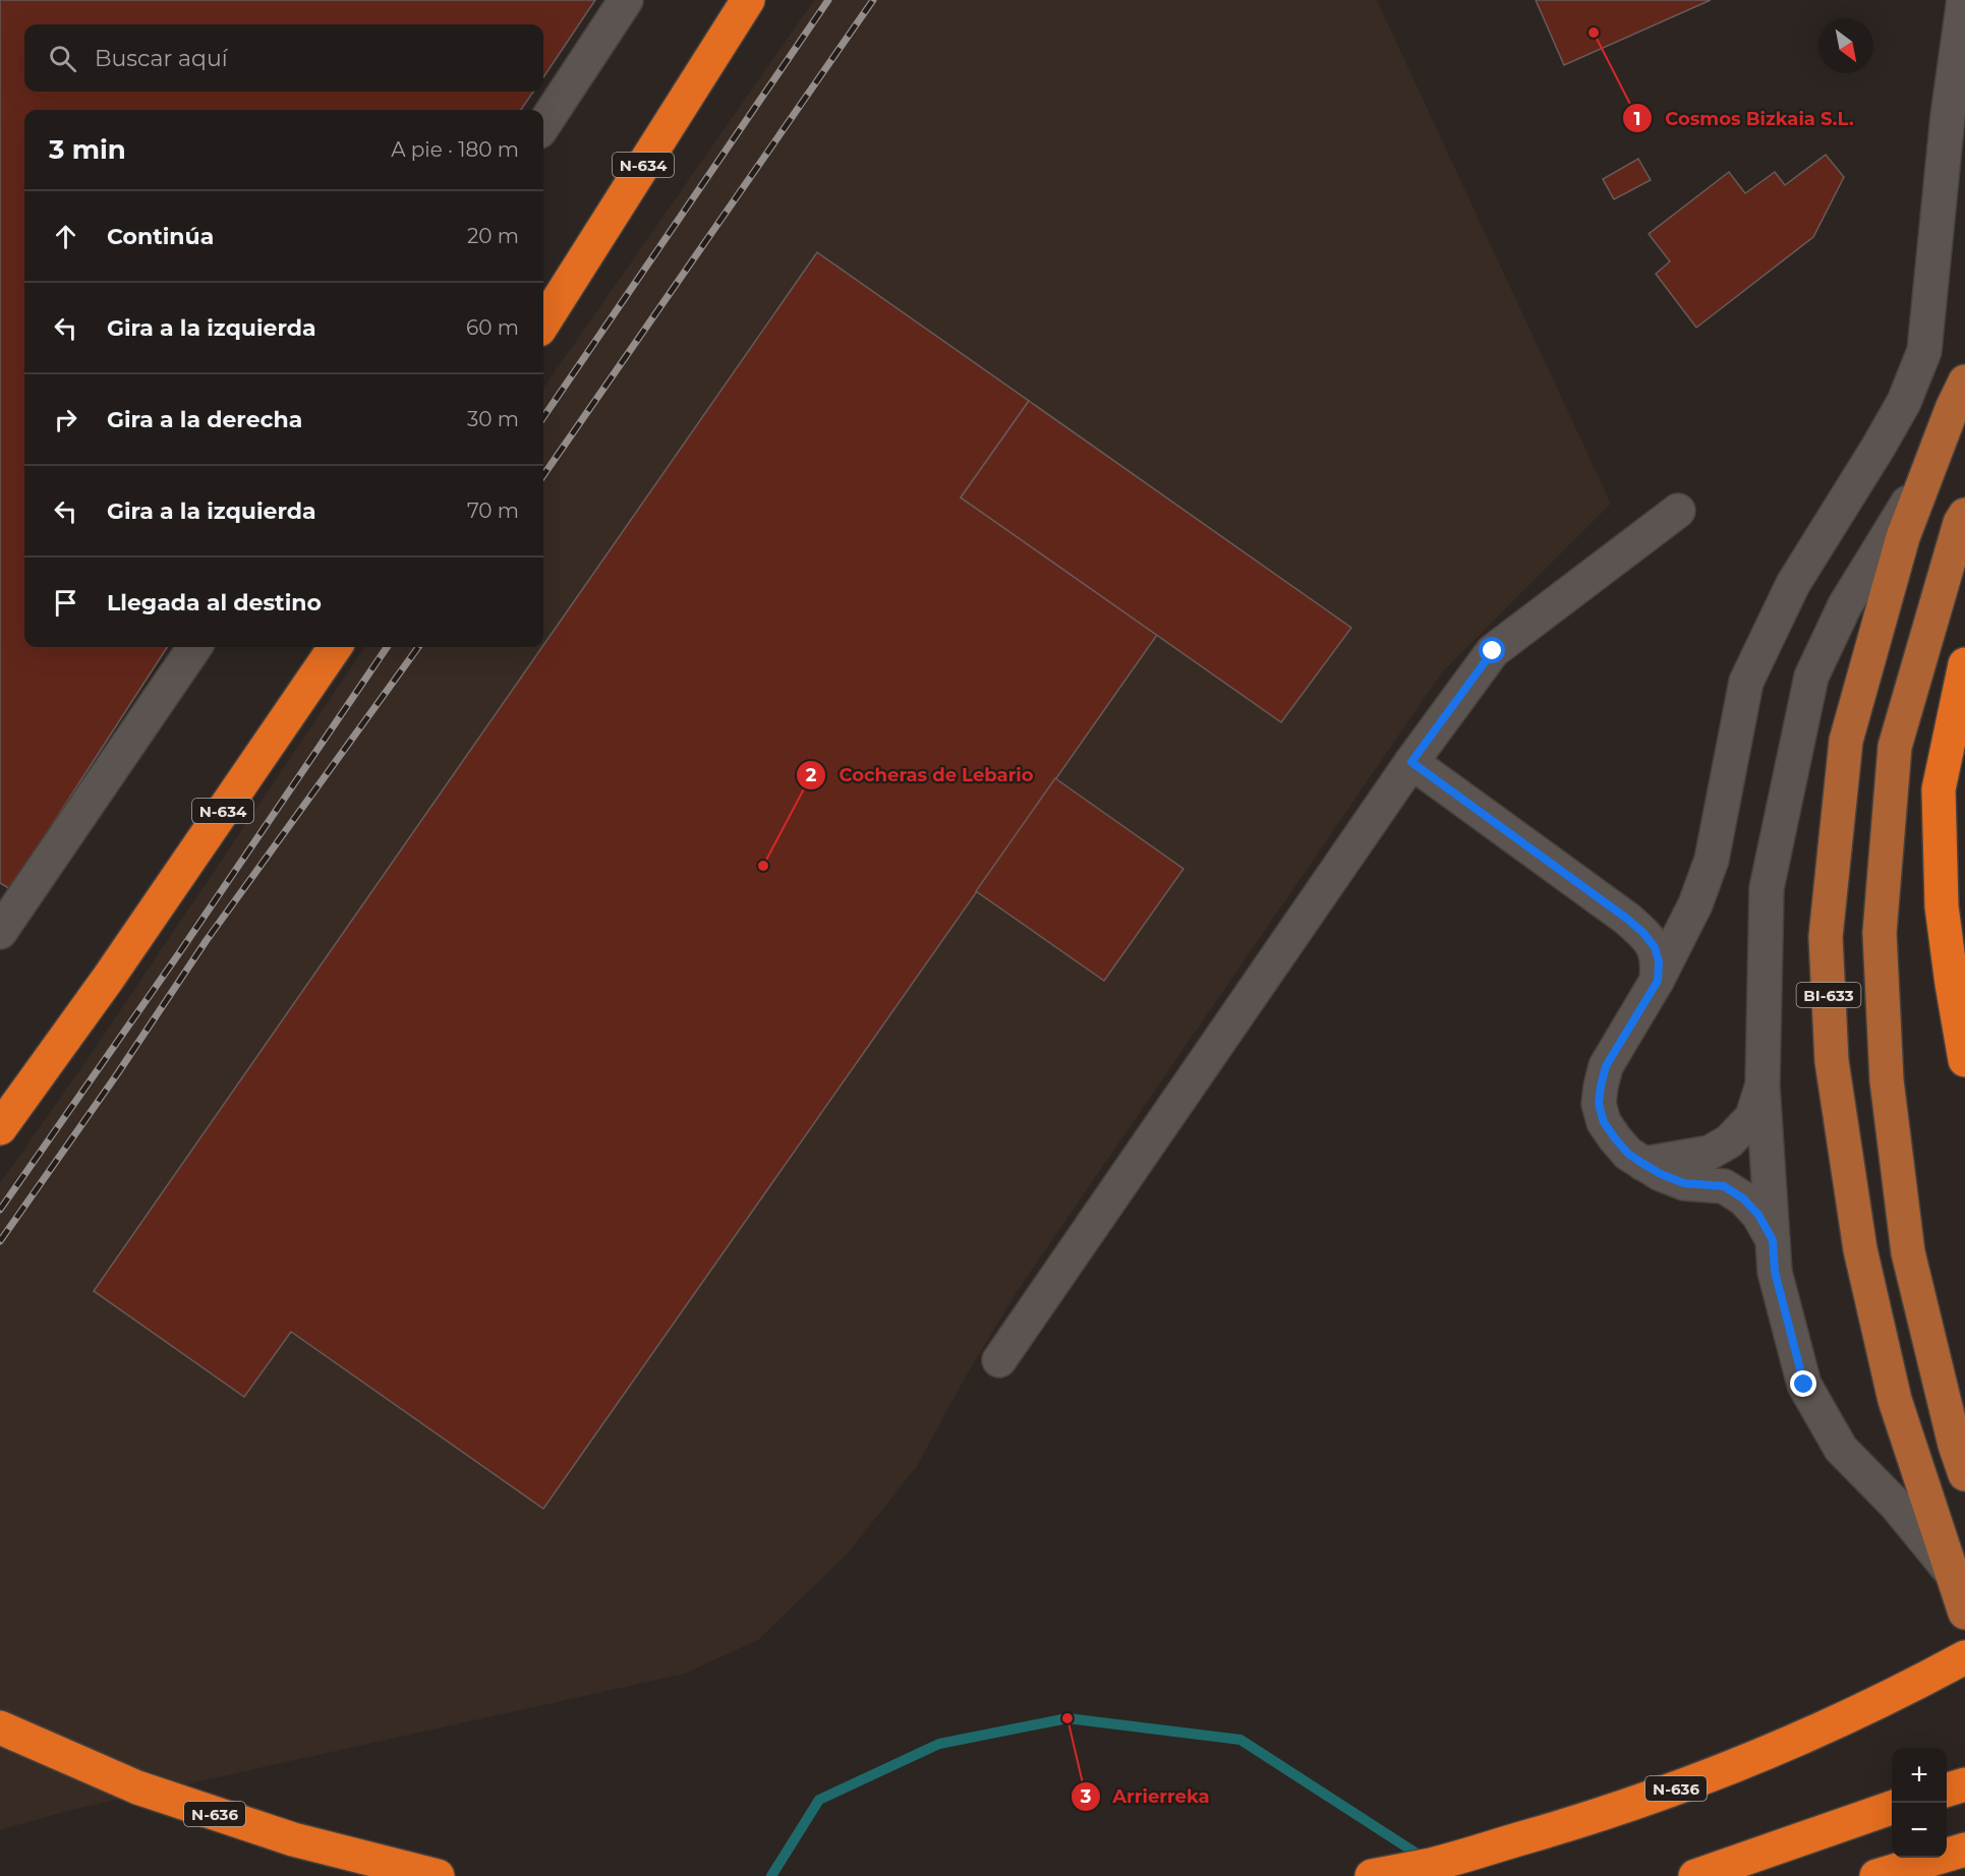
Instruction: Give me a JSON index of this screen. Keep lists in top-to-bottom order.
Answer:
{
  "streets": {
    "highway": ["N-634", "N-636"],
    "main road": ["BI-633"]
  },
  "places": ["Cosmos Bizkaia S.L.", "Cocheras de Lebario", "Arrierreka"],
  "north": "bottom right",
  "page": {
    "search": "Buscar aquí",
    "heading": ["3 min", "A pie · 180 m"],
    "list": [
      ["Continúa", "20 m"],
      ["Gira a la izquierda", "60 m"],
      ["Gira a la derecha", "30 m"],
      ["Gira a la izquierda", "70 m"],
      "Llegada al destino"
    ],
    "map_buttons": ["+", "−"]
  }
}
